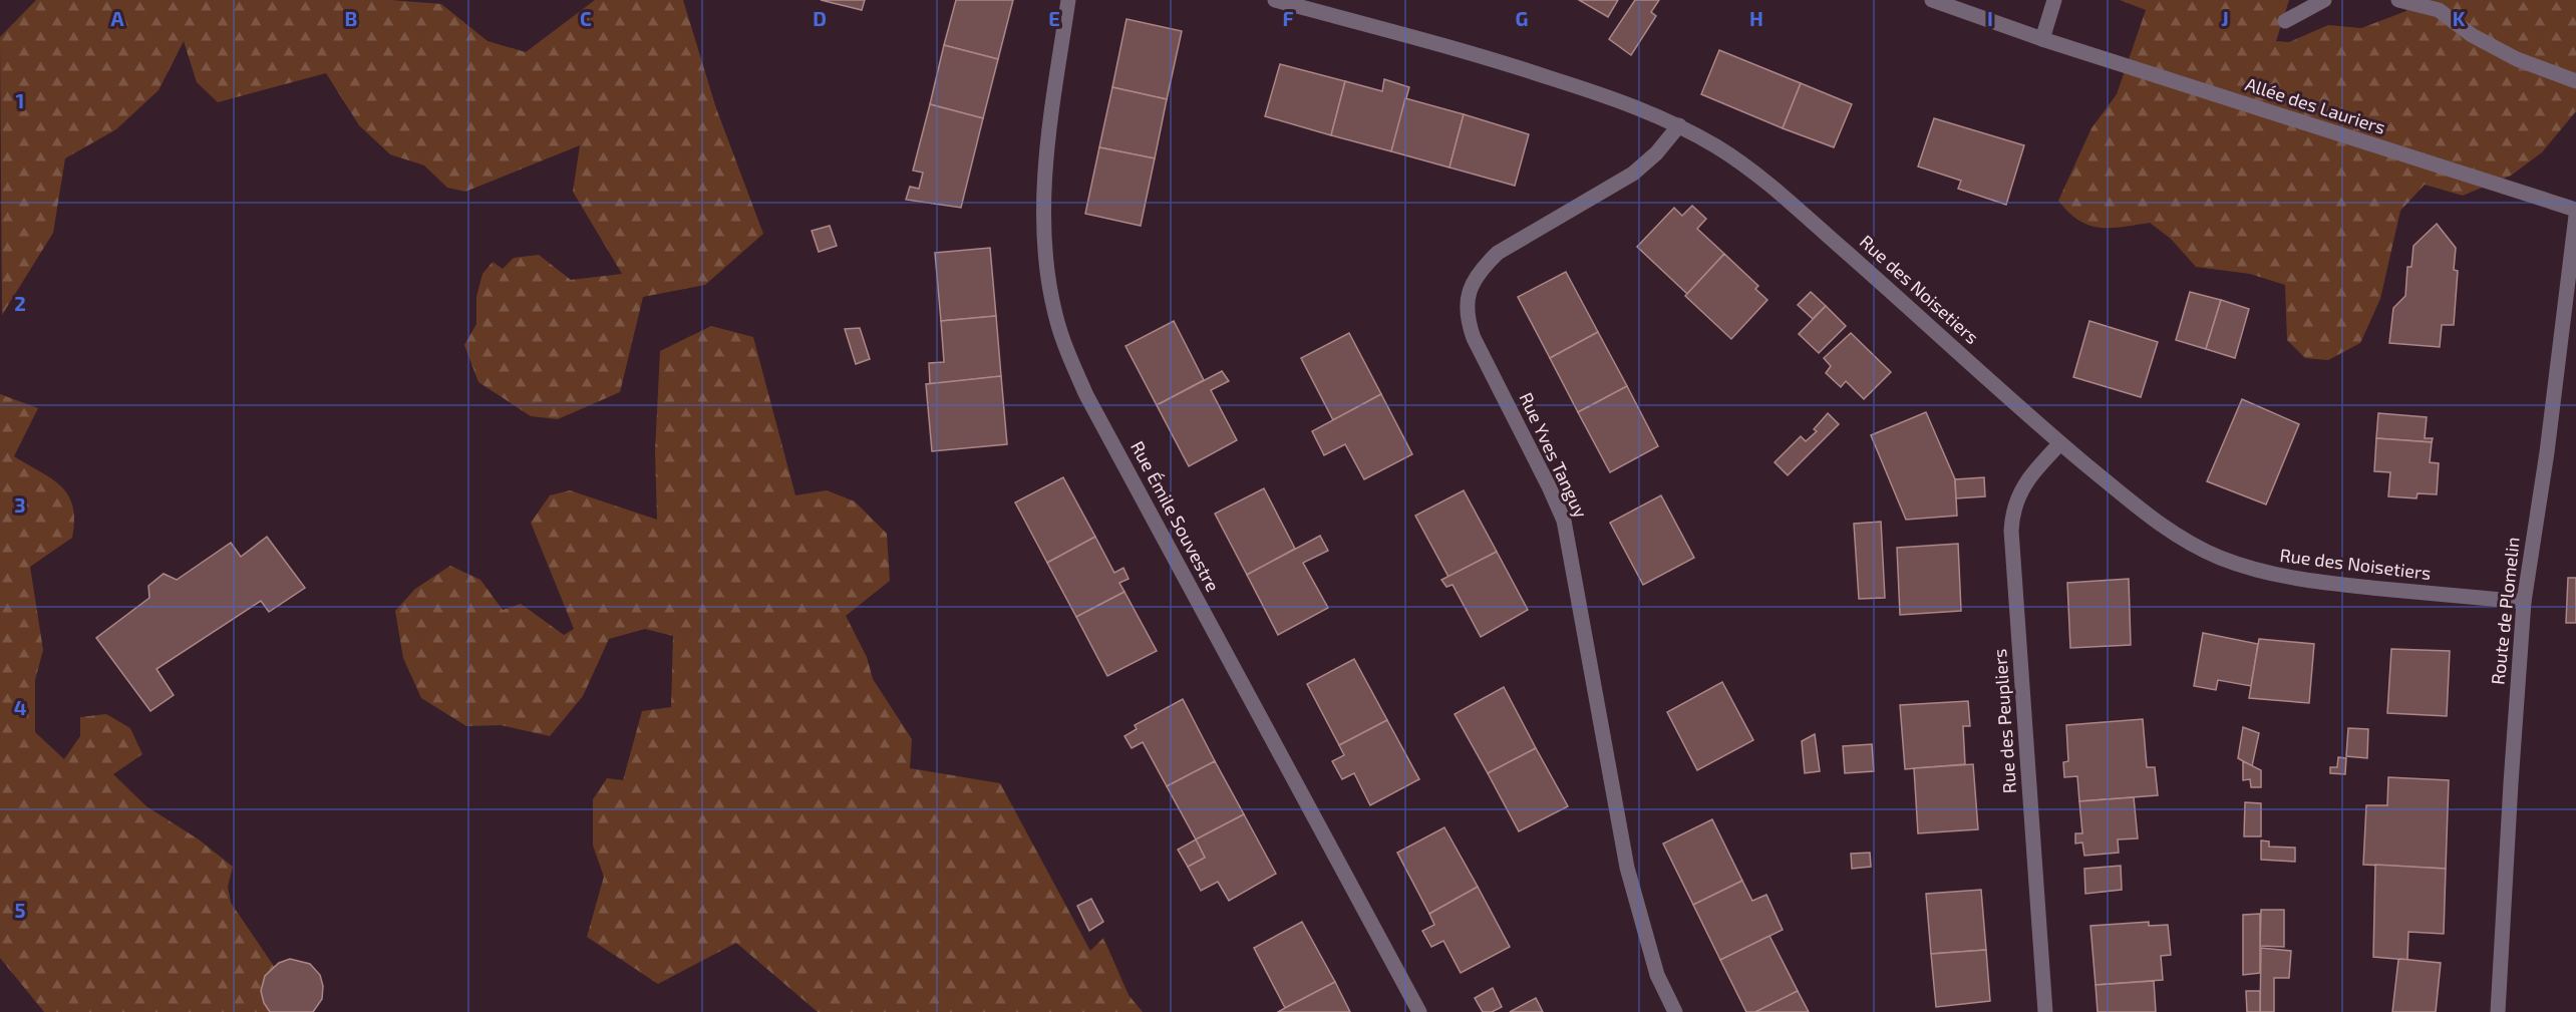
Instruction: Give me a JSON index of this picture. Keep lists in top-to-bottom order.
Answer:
{
  "streets": {
    "street": [
      "Allée des Lauriers",
      "Rue des Noisetiers",
      "Rue Yves Tanguy",
      "Rue Émile Souvestre",
      "Route de Plomelin",
      "Rue des Peupliers"
    ]
  },
  "crossings": [
    ["Rue des Noisetiers", "Rue Yves Tanguy"],
    ["Rue des Noisetiers", "Route de Plomelin"],
    ["Rue des Noisetiers", "Rue des Peupliers"]
  ],
  "grid": {
    "columns": [
      "A",
      "B",
      "C",
      "D",
      "E",
      "F",
      "G",
      "H",
      "I",
      "J",
      "K"
    ],
    "rows": [
      "1",
      "2",
      "3",
      "4",
      "5"
    ]
  }
}
